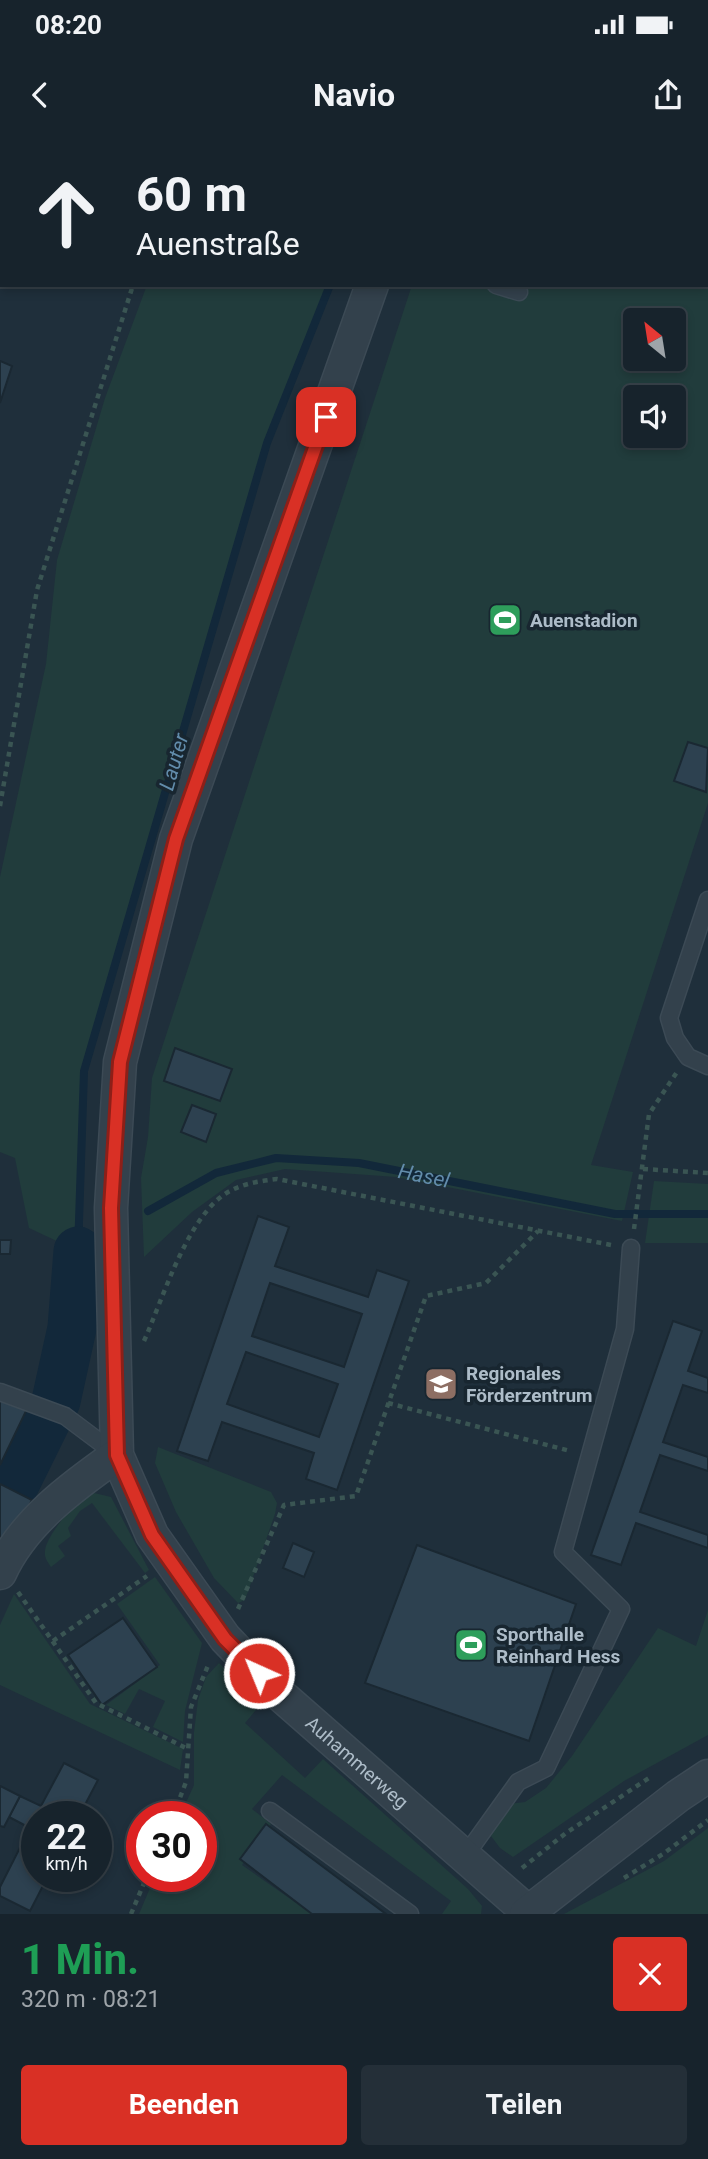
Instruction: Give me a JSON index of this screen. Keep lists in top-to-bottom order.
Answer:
{
  "streets": {
    "street": ["Auhammerweg"]
  },
  "water": ["Lauter", "Hasel"],
  "places": {
    "sports": ["Auenstadion", "Sporthalle Reinhard Hess"],
    "school or university": ["Regionales Förderzentrum"]
  },
  "north": "top left",
  "page": {
    "status": "08:20",
    "header": "Navio",
    "turn": ["60 m", "Auenstraße"],
    "speed": "22 km/h",
    "limit": "30",
    "heading": ["1 Min.", "320 m · 08:21"],
    "buttons": ["Beenden", "Teilen"]
  }
}
